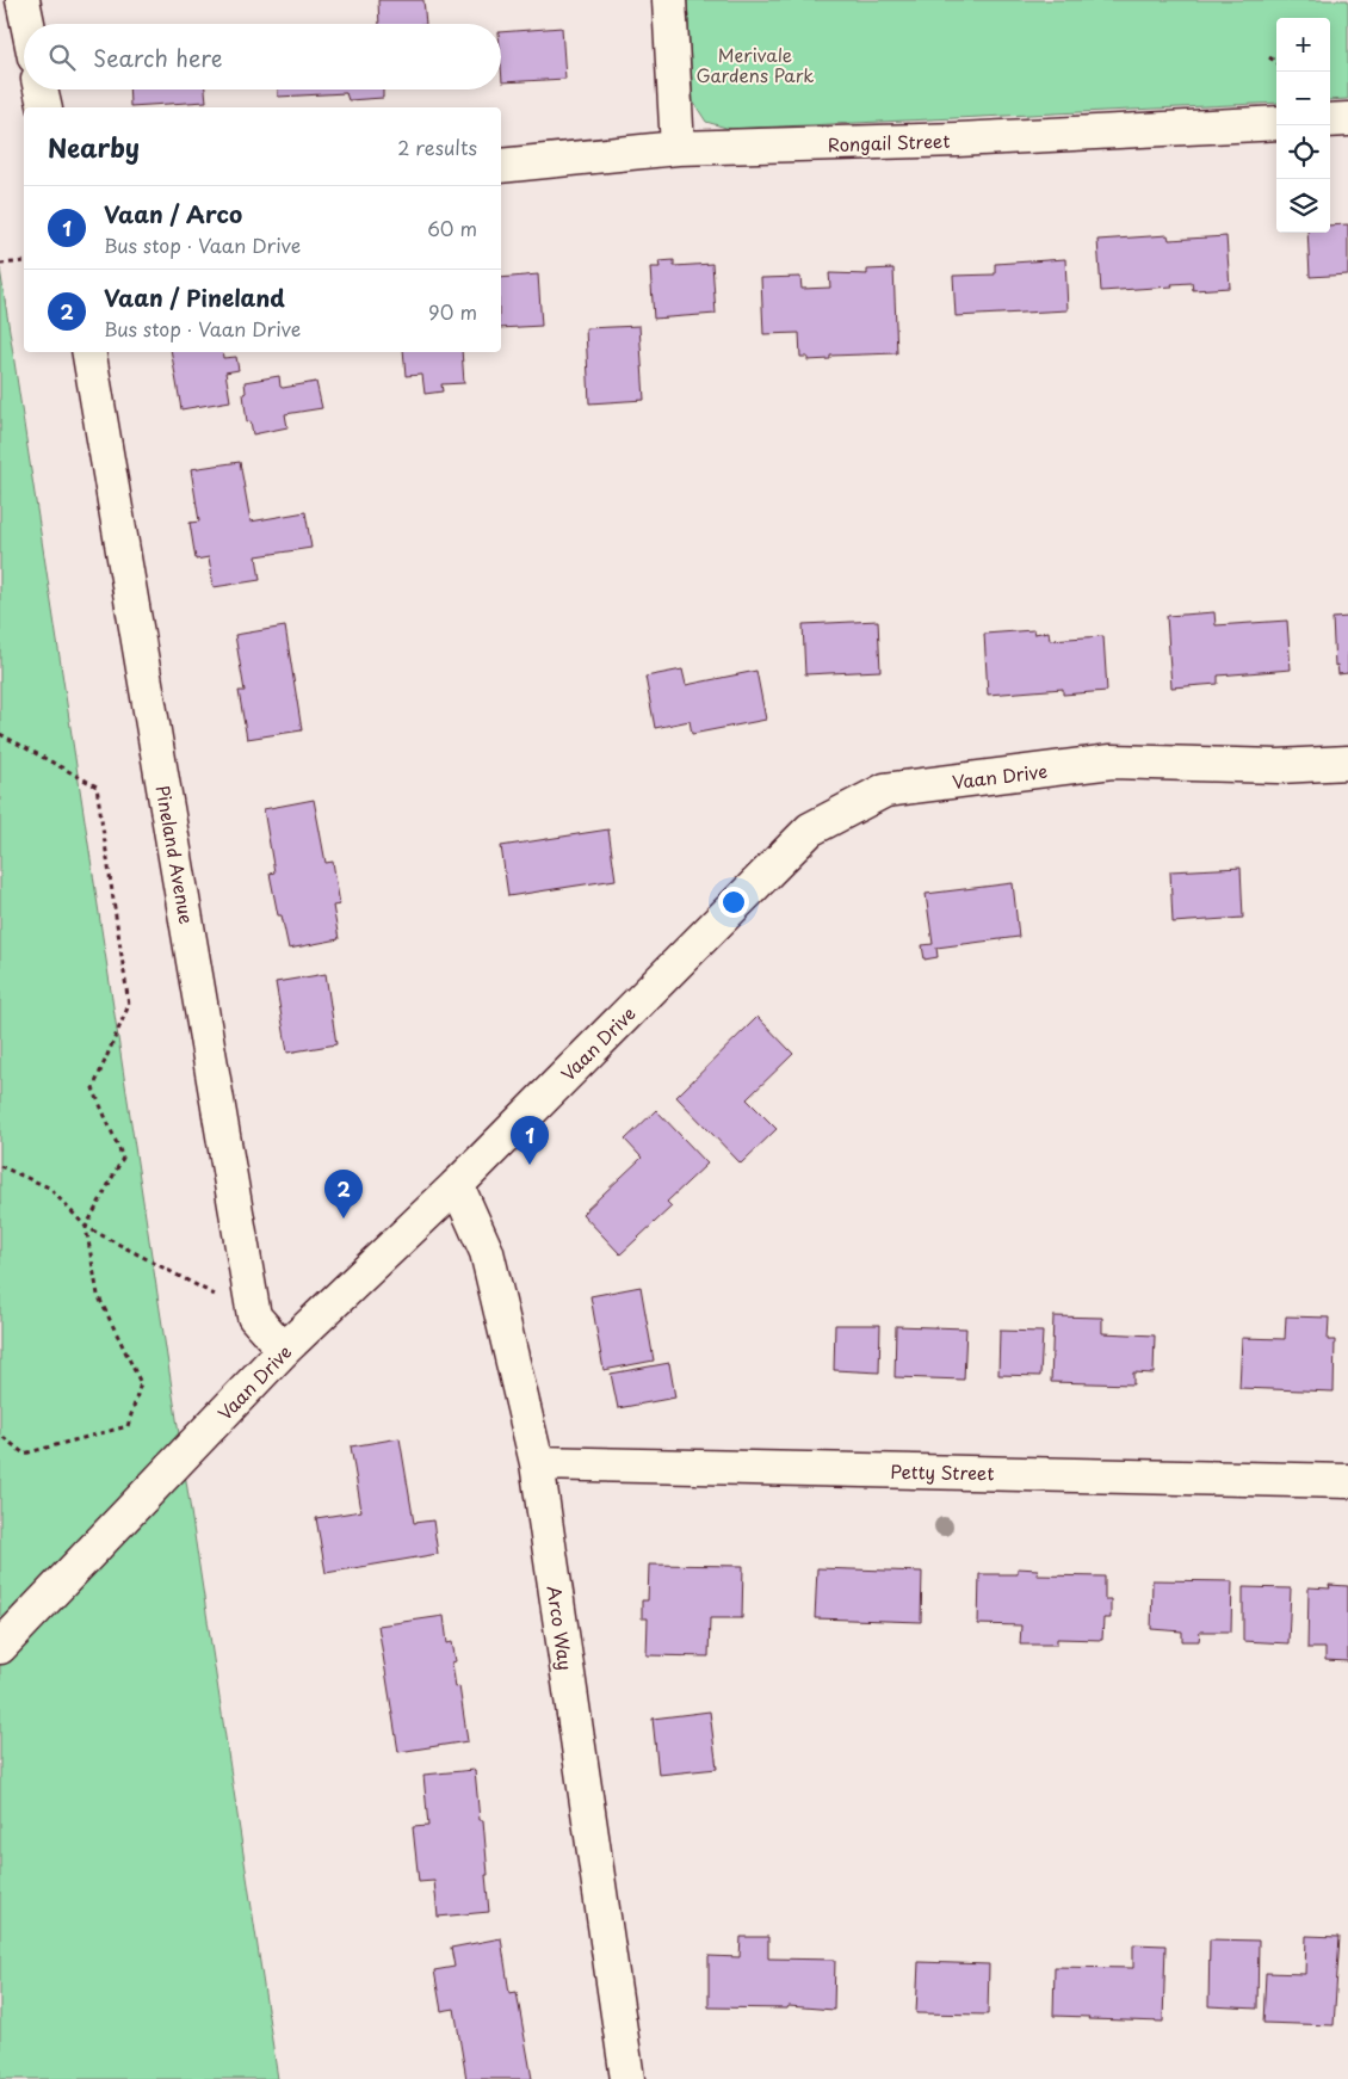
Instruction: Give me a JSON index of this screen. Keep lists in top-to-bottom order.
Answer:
{
  "streets": {
    "street": [
      "Rongail Street",
      "Vaan Drive",
      "Pineland Avenue",
      "Petty Street",
      "Arco Way"
    ]
  },
  "crossings": [
    ["Vaan Drive", "Arco Way"],
    ["Petty Street", "Arco Way"]
  ],
  "parks": ["Merivale Gardens Park"],
  "page": {
    "map_buttons": ["+", "−"],
    "search": "Search here",
    "heading": ["Nearby", "2 results"],
    "list": [
      {
        "mark": "1",
        "name": "Vaan / Arco",
        "note": "Bus stop · Vaan Drive",
        "value": "60 m"
      },
      {
        "mark": "2",
        "name": "Vaan / Pineland",
        "note": "Bus stop · Vaan Drive",
        "value": "90 m"
      }
    ],
    "pins": ["1", "2"]
  }
}
